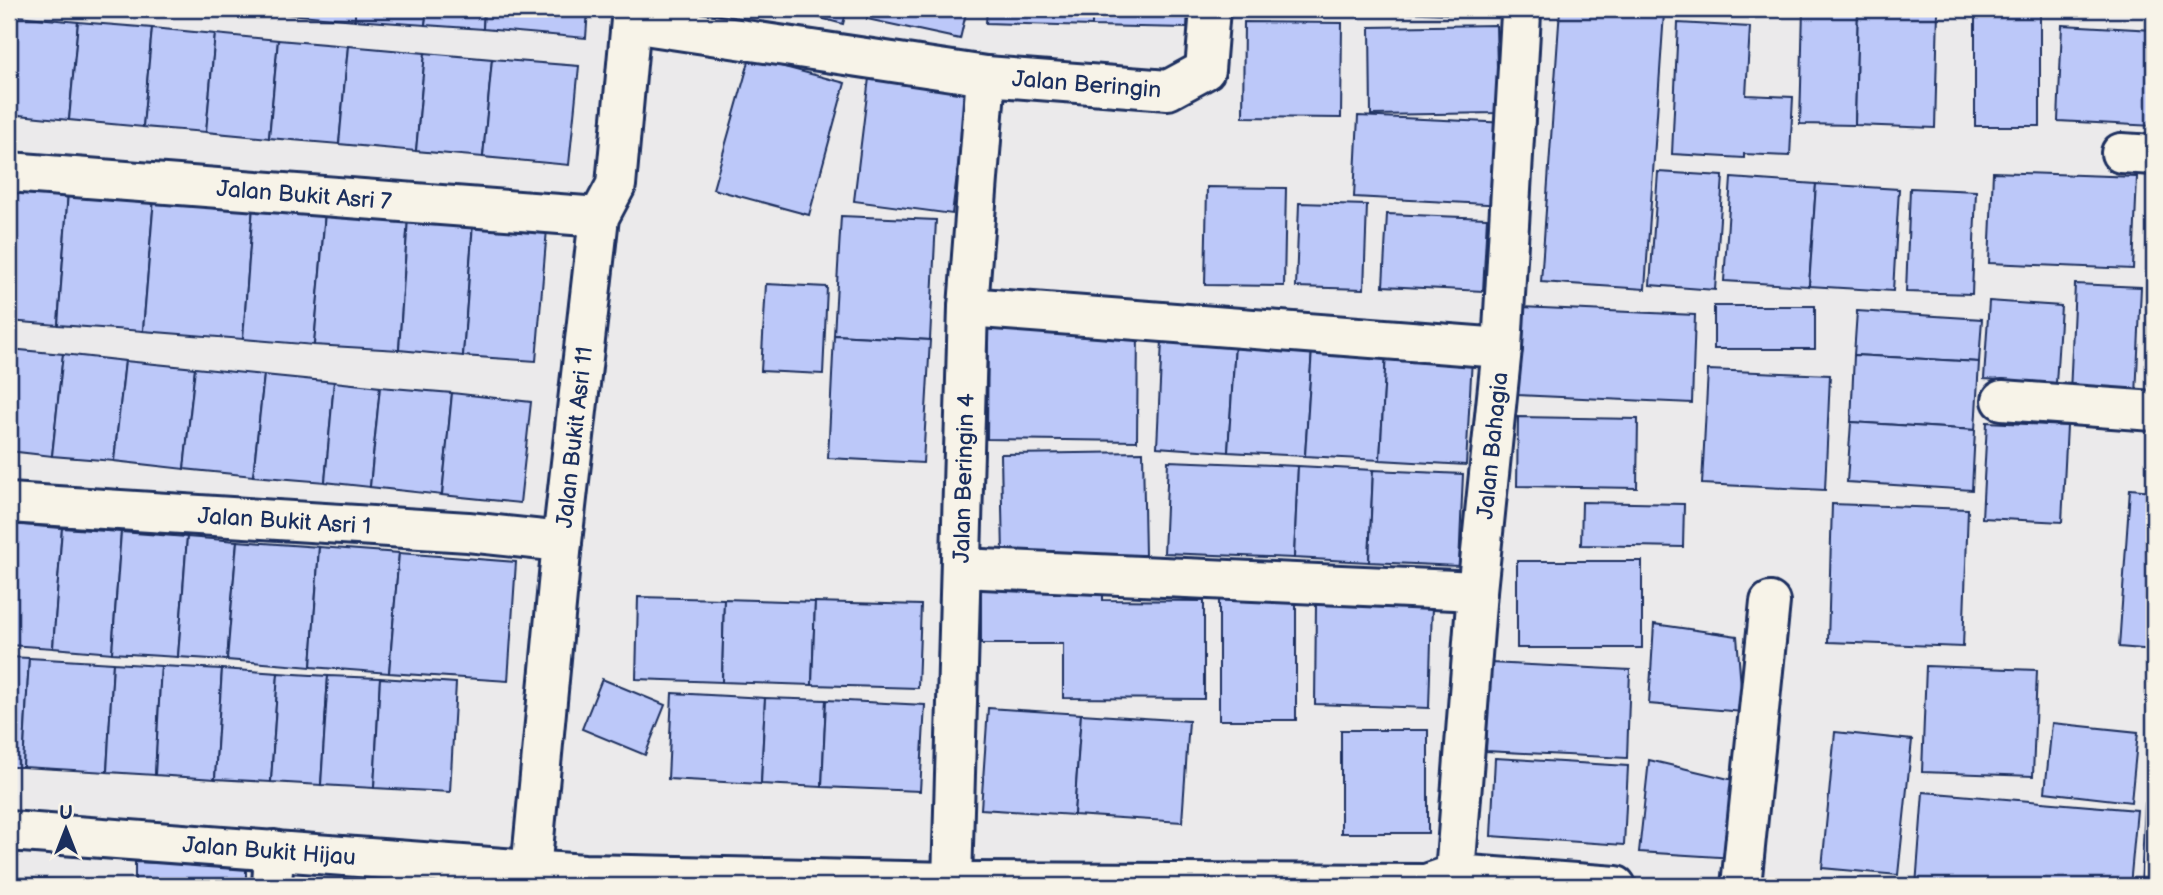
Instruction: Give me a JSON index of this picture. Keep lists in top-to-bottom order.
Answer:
{
  "streets": {
    "street": [
      "Jalan Beringin",
      "Jalan Bukit Asri 7",
      "Jalan Bukit Asri 11",
      "Jalan Bahagia",
      "Jalan Beringin 4",
      "Jalan Bukit Asri 1",
      "Jalan Bukit Hijau"
    ]
  },
  "crossings": [
    ["Jalan Beringin", "Jalan Beringin 4"],
    ["Jalan Bukit Asri 7", "Jalan Bukit Asri 11"],
    ["Jalan Bukit Asri 11", "Jalan Bukit Asri 1"],
    ["Jalan Bukit Asri 11", "Jalan Bukit Hijau"],
    ["Jalan Bahagia", "Jalan Bukit Hijau"],
    ["Jalan Beringin 4", "Jalan Bukit Hijau"]
  ],
  "north": "top"
}
